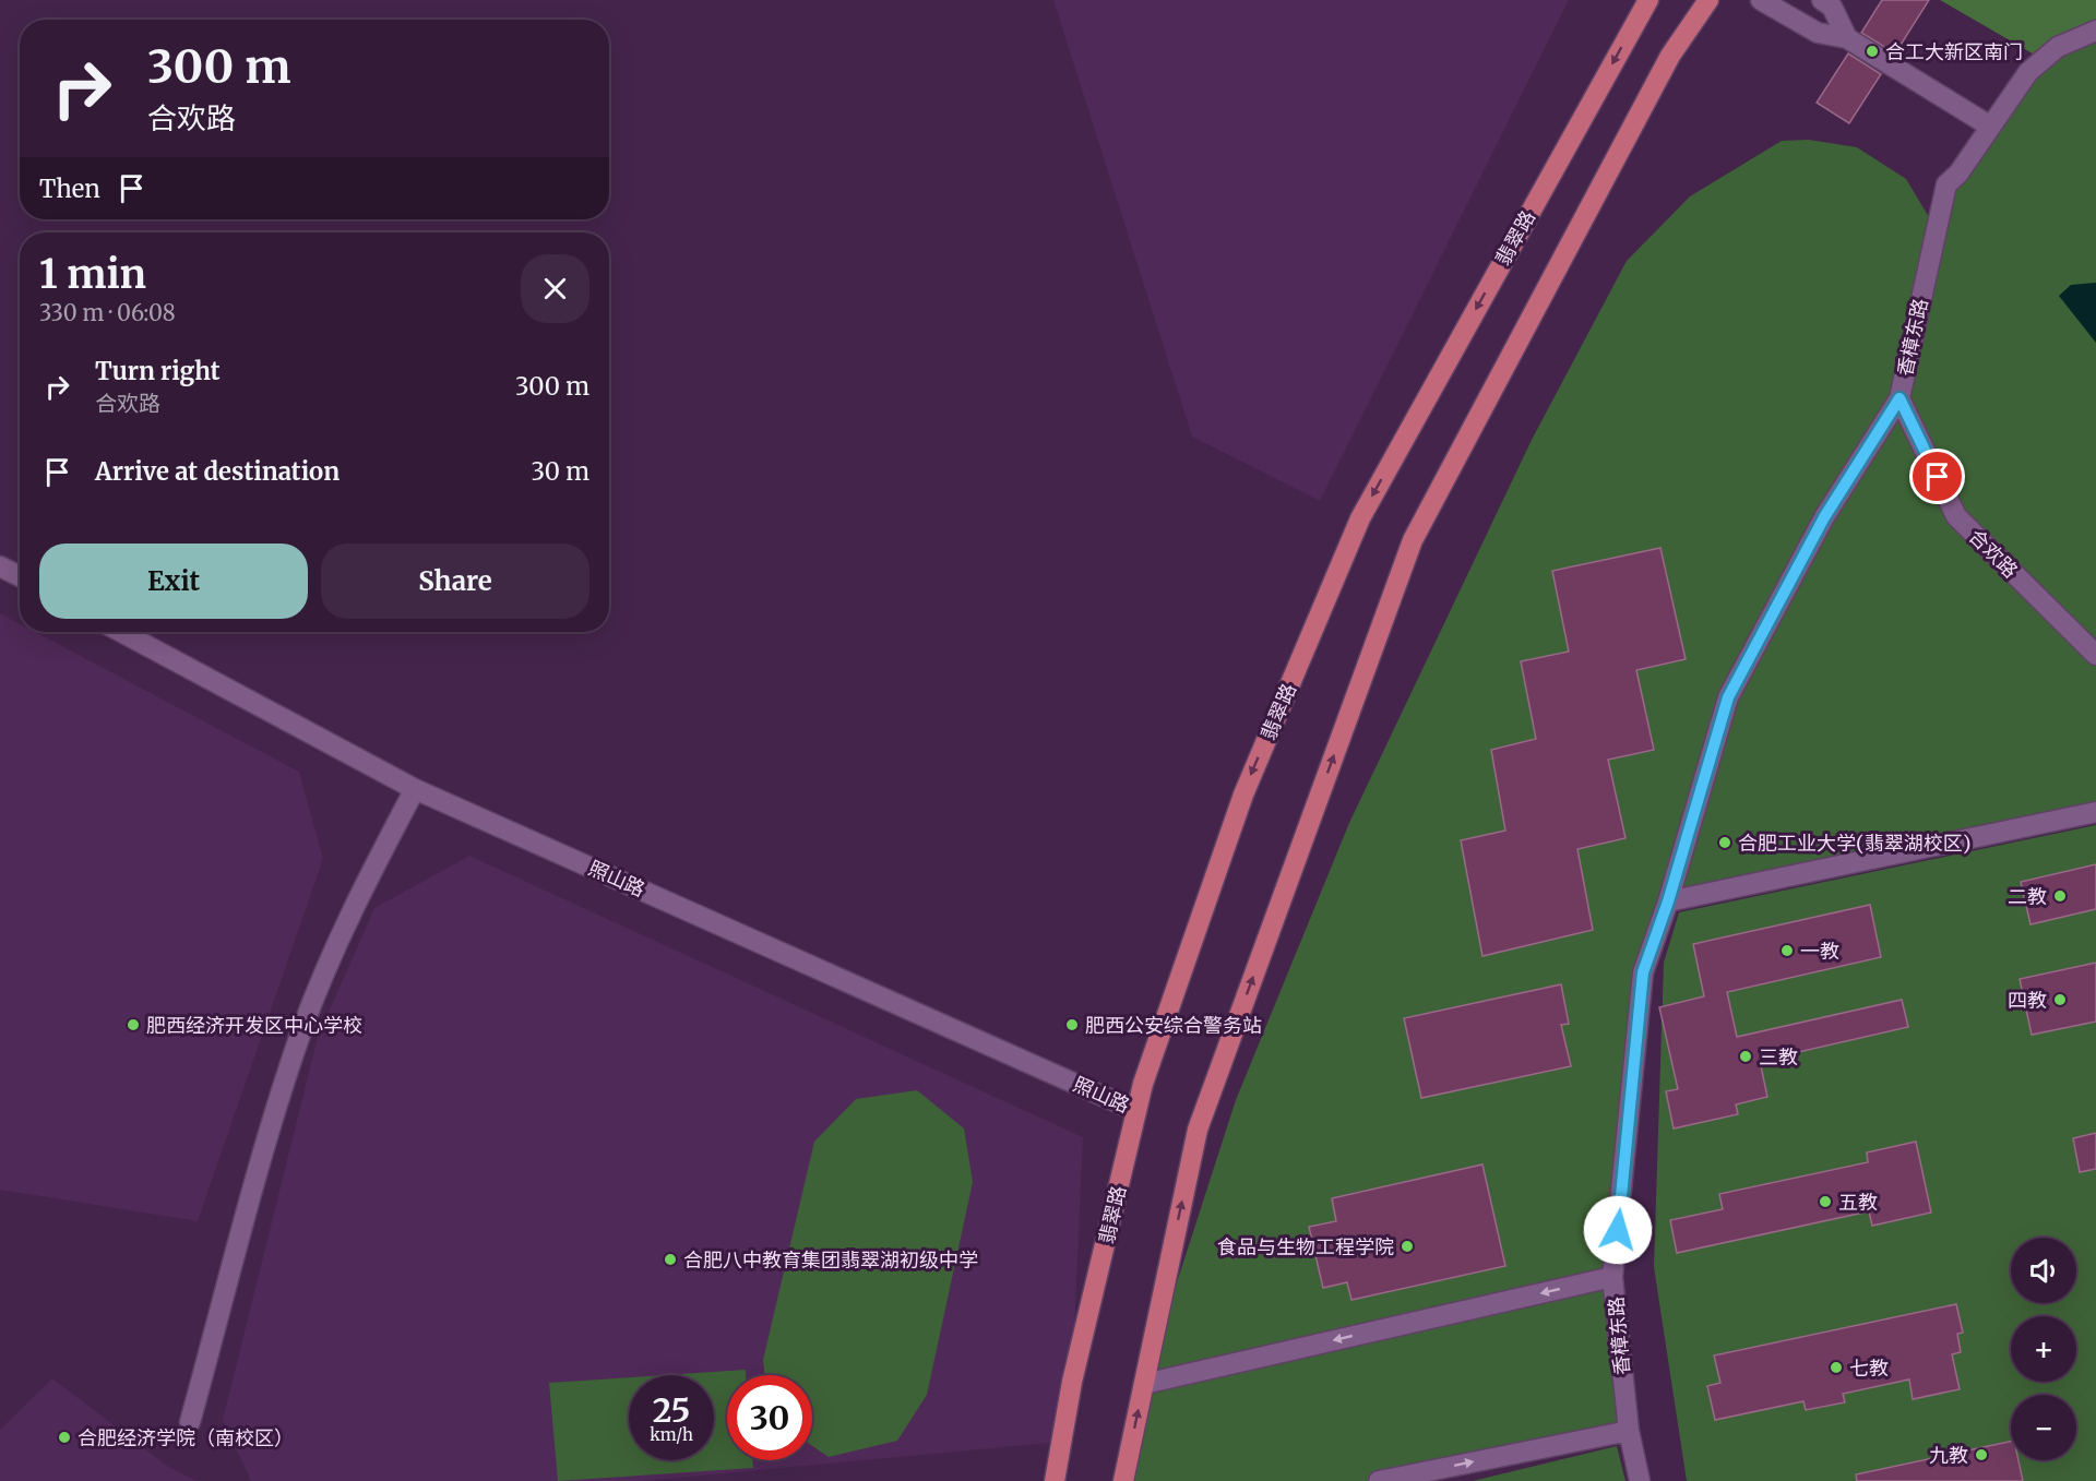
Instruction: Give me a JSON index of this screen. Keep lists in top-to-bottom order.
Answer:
{
  "streets": {
    "main road": ["翡翠路"],
    "street": ["香樟东路", "合欢路", "照山路"]
  },
  "crossings": [
    ["翡翠路", "照山路"],
    ["香樟东路", "合欢路"]
  ],
  "places": [
    "合工大新区南门",
    "合肥工业大学(翡翠湖校区)",
    "二教",
    "一教",
    "四教",
    "肥西经济开发区中心学校",
    "肥西公安综合警务站",
    "三教",
    "五教",
    "食品与生物工程学院",
    "合肥八中教育集团翡翠湖初级中学",
    "七教",
    "合肥经济学院（南校区）",
    "九教"
  ],
  "page": {
    "turn": ["300 m", "合欢路"],
    "then": "Then",
    "heading": ["1 min", "330 m · 06:08"],
    "list": [
      {
        "name": "Turn right",
        "note": "合欢路",
        "value": "300 m"
      },
      {
        "name": "Arrive at destination",
        "value": "30 m"
      }
    ],
    "buttons": ["Exit", "Share"],
    "map_buttons": ["+", "−"],
    "speed": "25 km/h",
    "limit": "30"
  }
}
